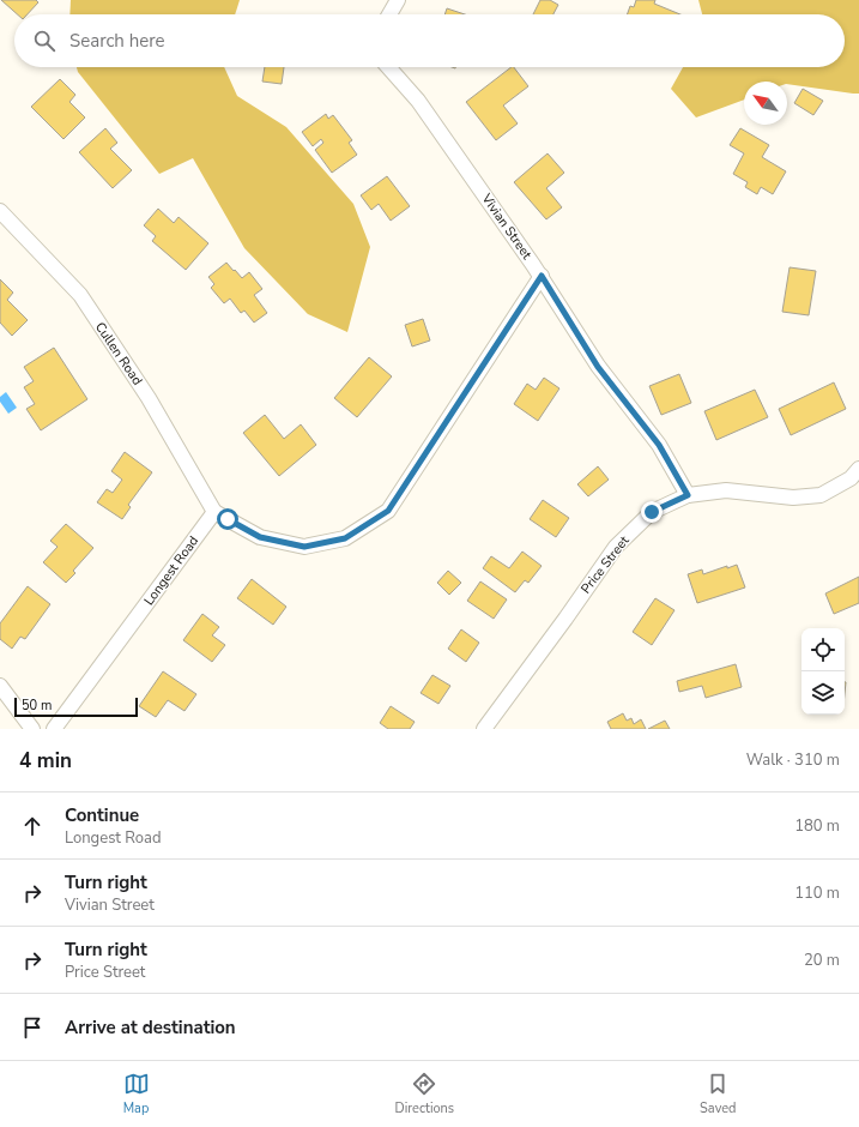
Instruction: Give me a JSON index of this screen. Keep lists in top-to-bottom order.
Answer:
{
  "streets": {
    "street": [
      "Vivian Street",
      "Cullen Road",
      "Price Street",
      "Longest Road"
    ]
  },
  "crossings": [
    ["Vivian Street", "Price Street"],
    ["Cullen Road", "Longest Road"]
  ],
  "scale_bar": "50 m",
  "north": "top left",
  "page": {
    "search": "Search here",
    "scale": "50 m",
    "heading": ["4 min", "Walk · 310 m"],
    "list": [
      ["Continue", "Longest Road", "180 m"],
      ["Turn right", "Vivian Street", "110 m"],
      ["Turn right", "Price Street", "20 m"],
      "Arrive at destination"
    ],
    "nav": ["Map", "Directions", "Saved"]
  }
}
